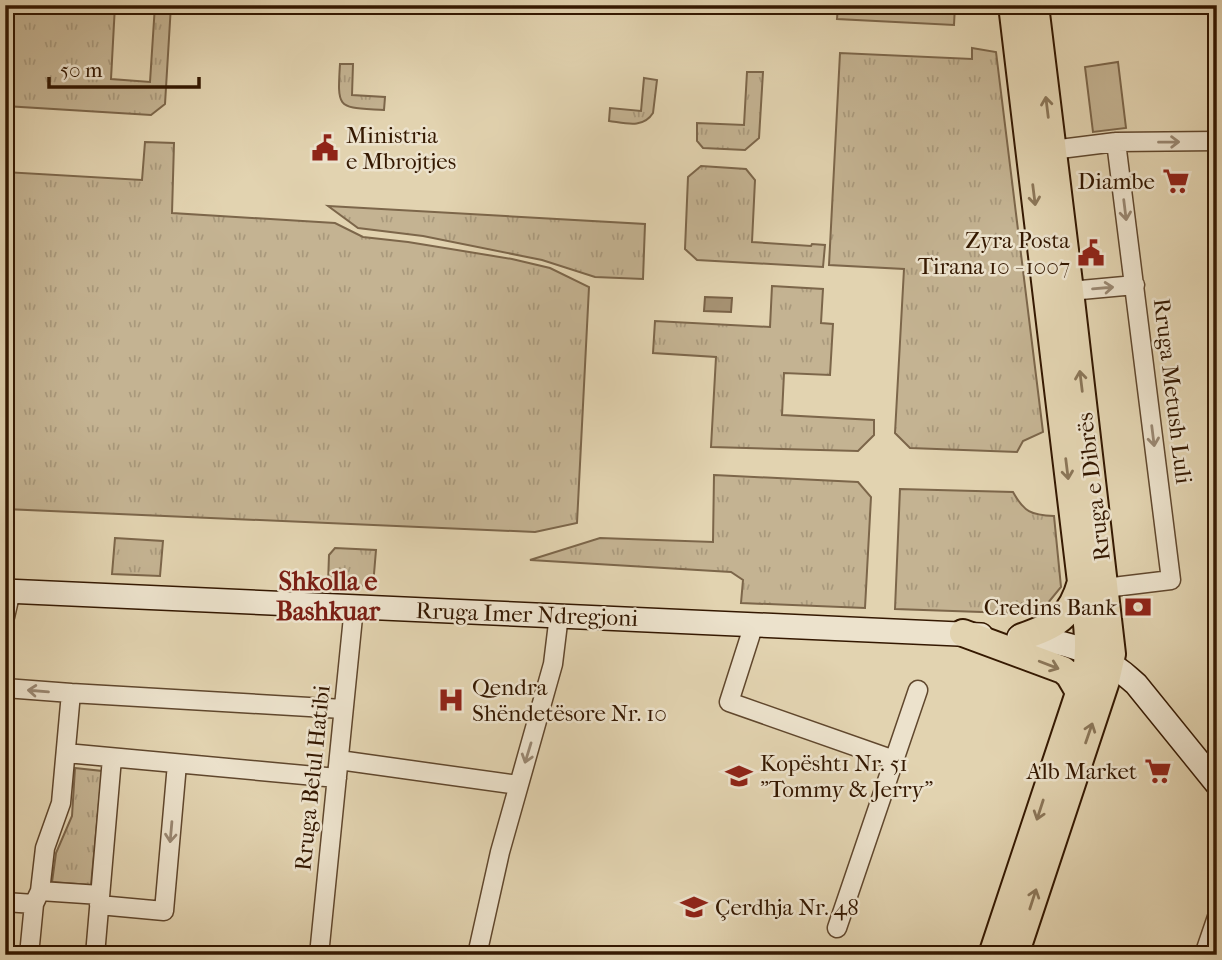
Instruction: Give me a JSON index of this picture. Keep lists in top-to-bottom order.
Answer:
{
  "streets": {
    "main road": ["Rruga e Dibrës"],
    "street": ["Rruga Metush Luli", "Rruga Imer Ndregjoni", "Rruga Belul Hatibi"]
  },
  "crossings": [
    ["Rruga Metush Luli", "Rruga e Dibrës"],
    ["Rruga e Dibrës", "Rruga Imer Ndregjoni"],
    ["Rruga Imer Ndregjoni", "Rruga Belul Hatibi"]
  ],
  "one_way": ["Rruga Metush Luli"],
  "districts": ["Shkolla e Bashkuar"],
  "places": {
    "public building": ["Ministria e Mbrojtjes", "Zyra Posta Tirana 10 - 1007"],
    "supermarket": ["Diambe", "Alb Market"],
    "bank": ["Credins Bank"],
    "hospital": ["Qendra Shëndetësore Nr. 10"],
    "school or university": ["Kopësht1 Nr. 51 \"Tommy & Jerry\"", "Çerdhja Nr. 48"]
  },
  "scale_bar": "50 m"
}
